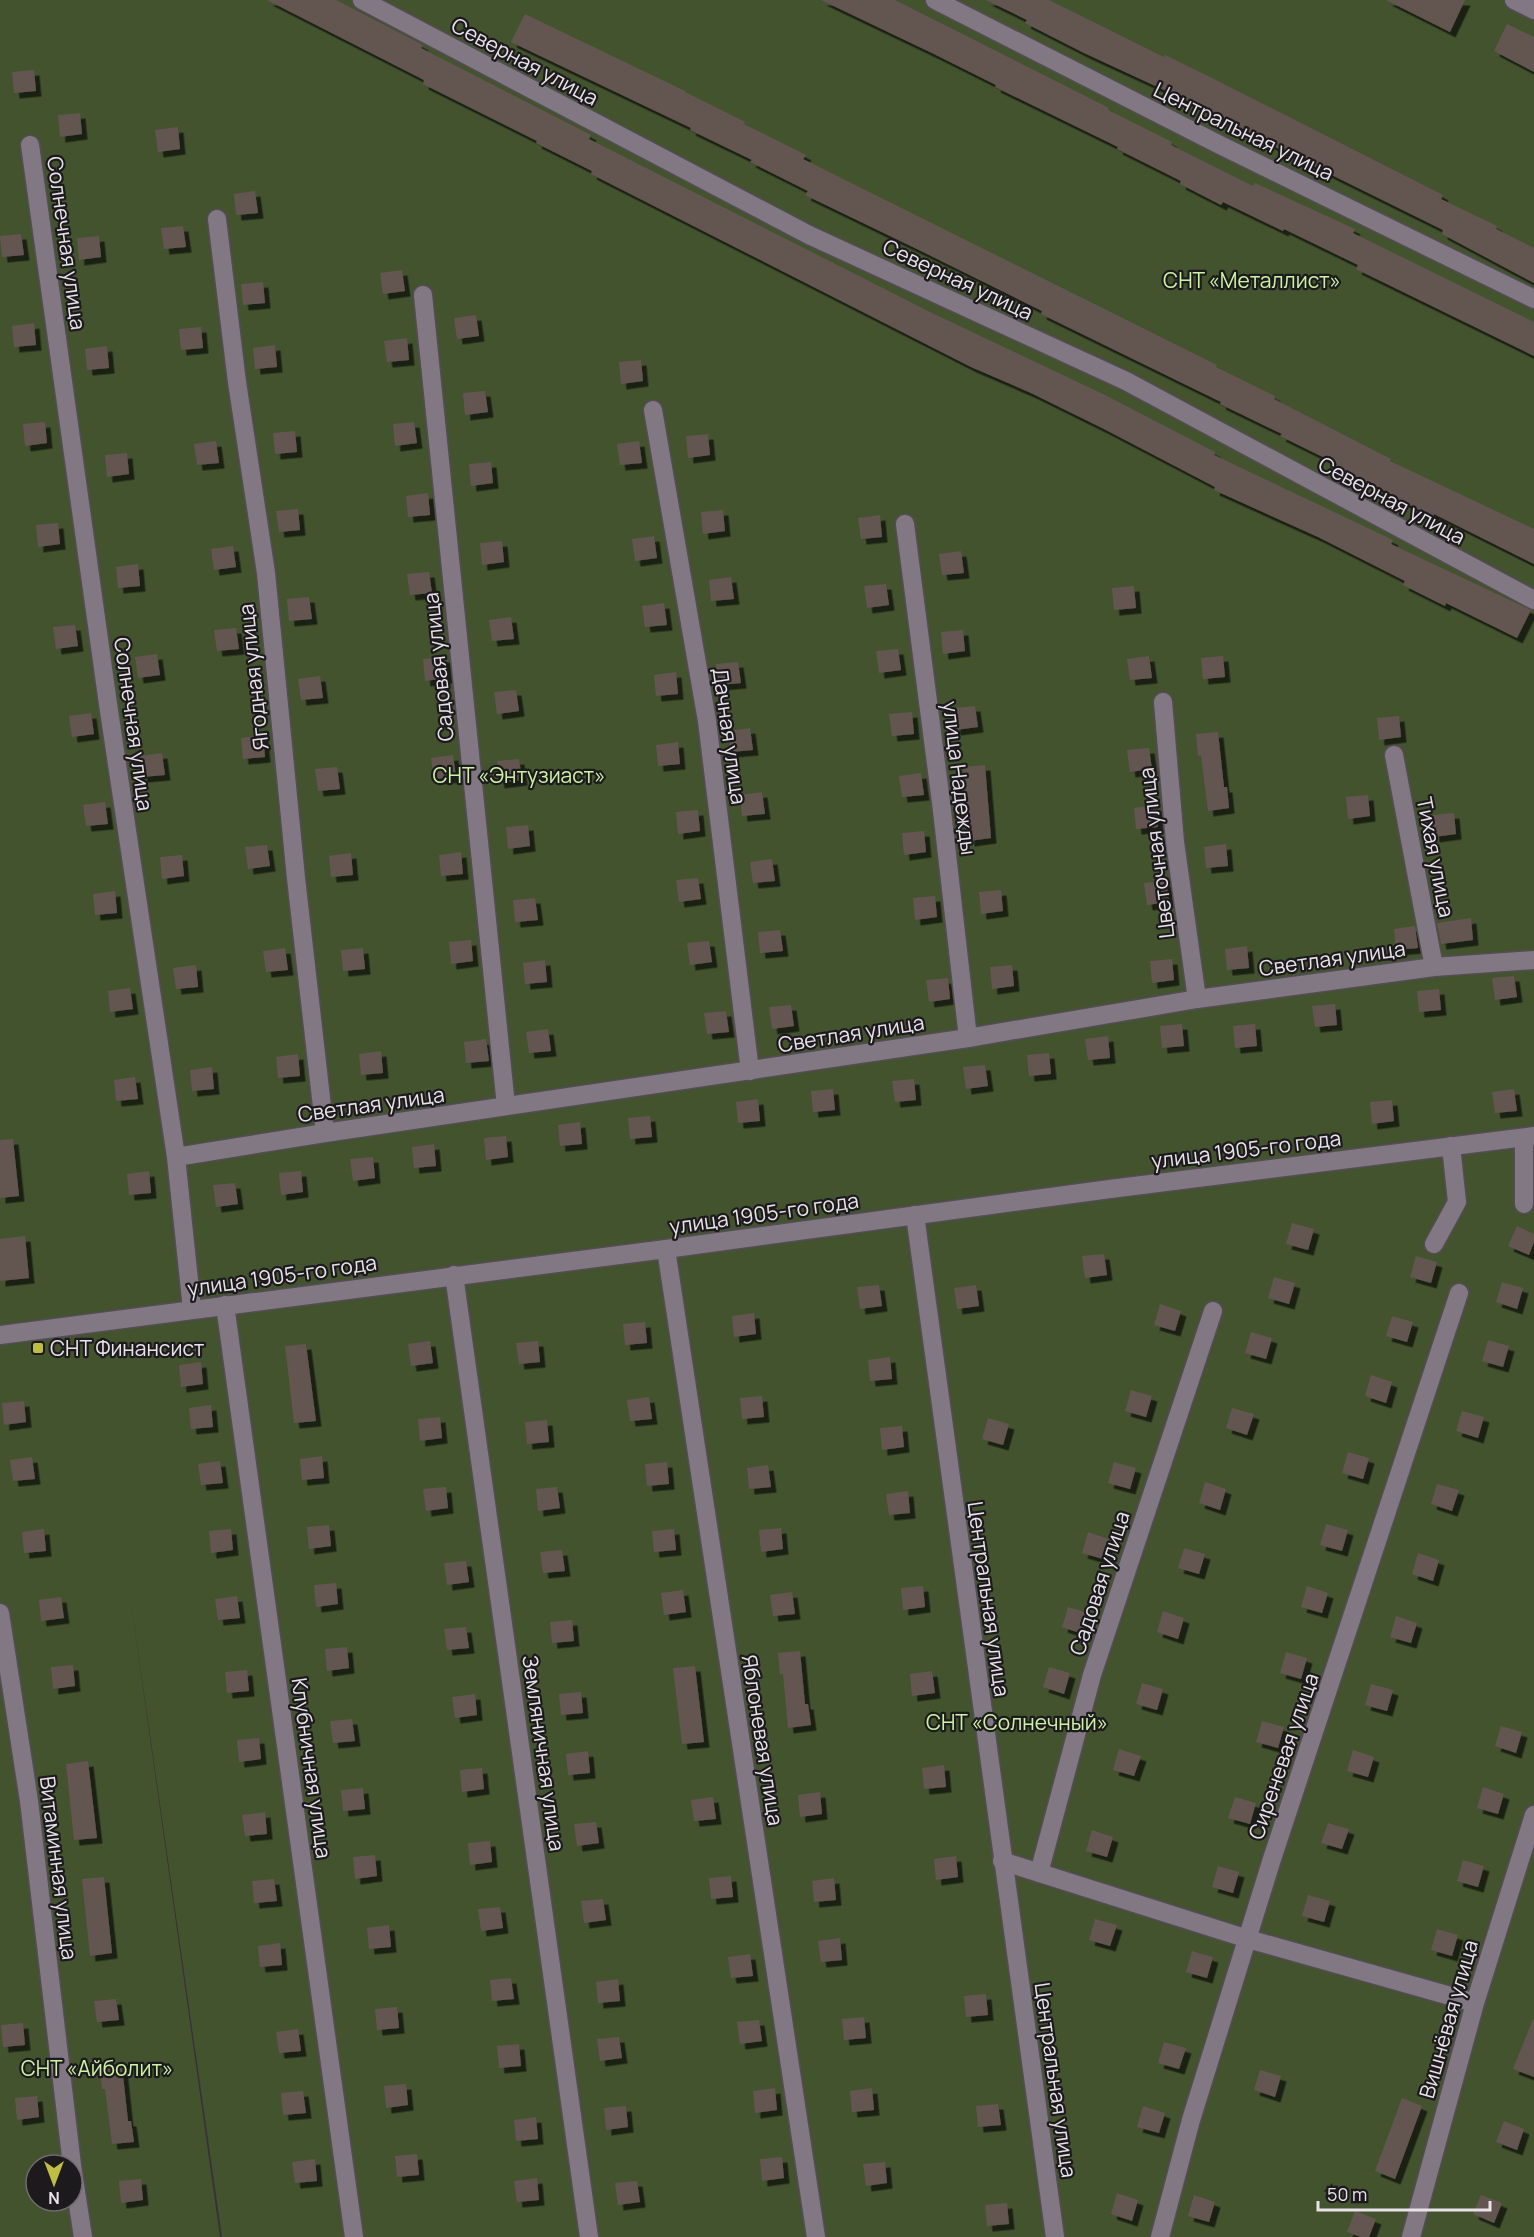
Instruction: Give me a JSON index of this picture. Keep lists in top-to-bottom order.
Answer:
{
  "streets": {
    "street": [
      "Северная улица",
      "Центральная улица",
      "Солнечная улица",
      "Садовая улица",
      "Ягодная улица",
      "Дачная улица",
      "улица Надежды",
      "Цветочная улица",
      "Тихая улица",
      "Светлая улица",
      "улица 1905-го года",
      "Яблоневая улица",
      "Земляничная улица",
      "Сиреневая улица",
      "Клубничная улица",
      "Витаминная улица",
      "Вишнёвая улица"
    ]
  },
  "crossings": [
    ["Центральная улица", "улица 1905-го года"],
    ["Солнечная улица", "Светлая улица"],
    ["Солнечная улица", "улица 1905-го года"],
    ["Садовая улица", "Светлая улица"],
    ["Ягодная улица", "Светлая улица"],
    ["Дачная улица", "Светлая улица"],
    ["улица Надежды", "Светлая улица"],
    ["Цветочная улица", "Светлая улица"],
    ["Тихая улица", "Светлая улица"],
    ["улица 1905-го года", "Яблоневая улица"],
    ["улица 1905-го года", "Земляничная улица"],
    ["улица 1905-го года", "Клубничная улица"]
  ],
  "parks": [
    "СНТ «Металлист»",
    "СНТ «Энтузиаст»",
    "СНТ «Солнечный»",
    "СНТ «Айболит»"
  ],
  "places": {
    "transit": ["СНТ Финансист"]
  },
  "scale_bar": "50 m",
  "north": "bottom"
}
